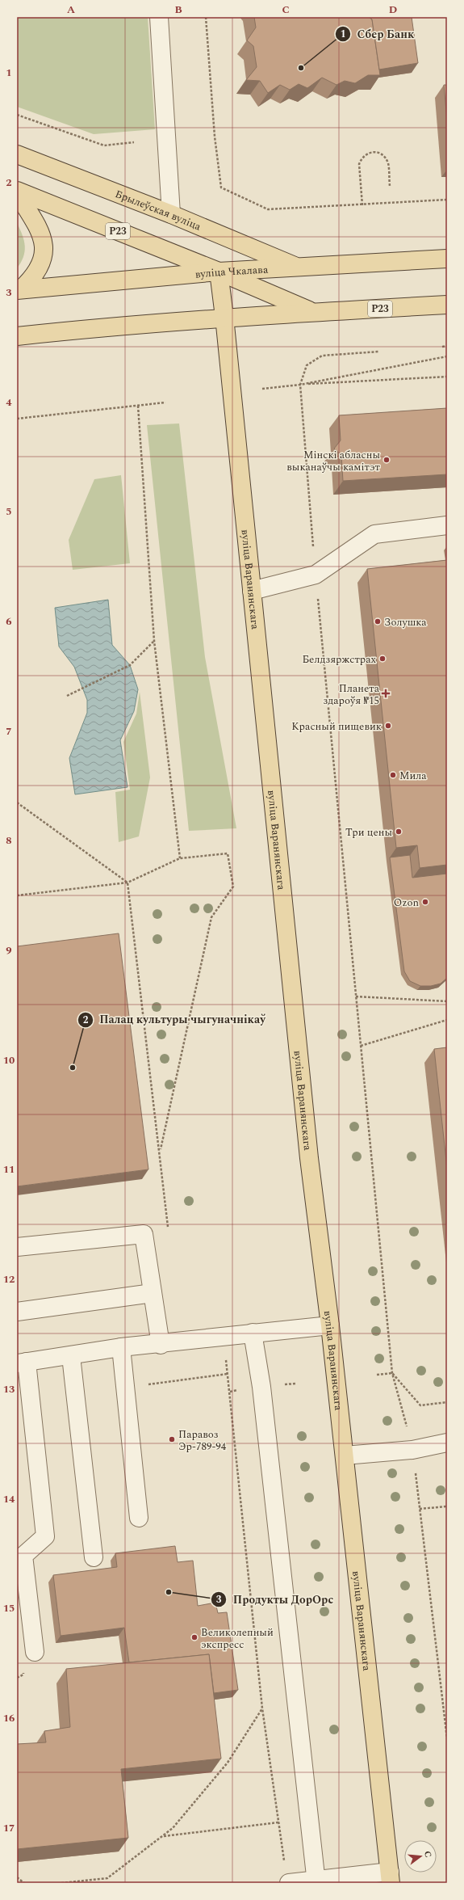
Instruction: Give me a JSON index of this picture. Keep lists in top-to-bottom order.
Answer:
{
  "streets": {
    "main road": [
      "Брылеўская вуліца",
      "Р23",
      "вуліца Чкалава",
      "вуліца Варанянскага"
    ]
  },
  "crossings": [
    ["Брылеўская вуліца", "вуліца Чкалава"],
    ["Р23", "вуліца Чкалава"],
    ["Р23", "вуліца Варанянскага"],
    ["вуліца Чкалава", "вуліца Варанянскага"]
  ],
  "places": {
    "other": [
      "Сбер Банк",
      "Мінскі абласны выканаўчы камітэт",
      "Золушка",
      "Белдзяржстрах",
      "Красный пищевик",
      "Мила",
      "Три цены",
      "Ozon",
      "Палац культуры чыгуначнікаў",
      "Паравоз Эр-789-94",
      "Продукты ДорОрс",
      "Великолепный экспресс"
    ],
    "health": ["Планета здароўя №15"]
  },
  "north": "right",
  "grid": {
    "columns": [
      "A",
      "B",
      "C",
      "D"
    ],
    "rows": [
      "1",
      "2",
      "3",
      "4",
      "5",
      "6",
      "7",
      "8",
      "9",
      "10",
      "11",
      "12",
      "13",
      "14",
      "15",
      "16",
      "17"
    ]
  }
}
